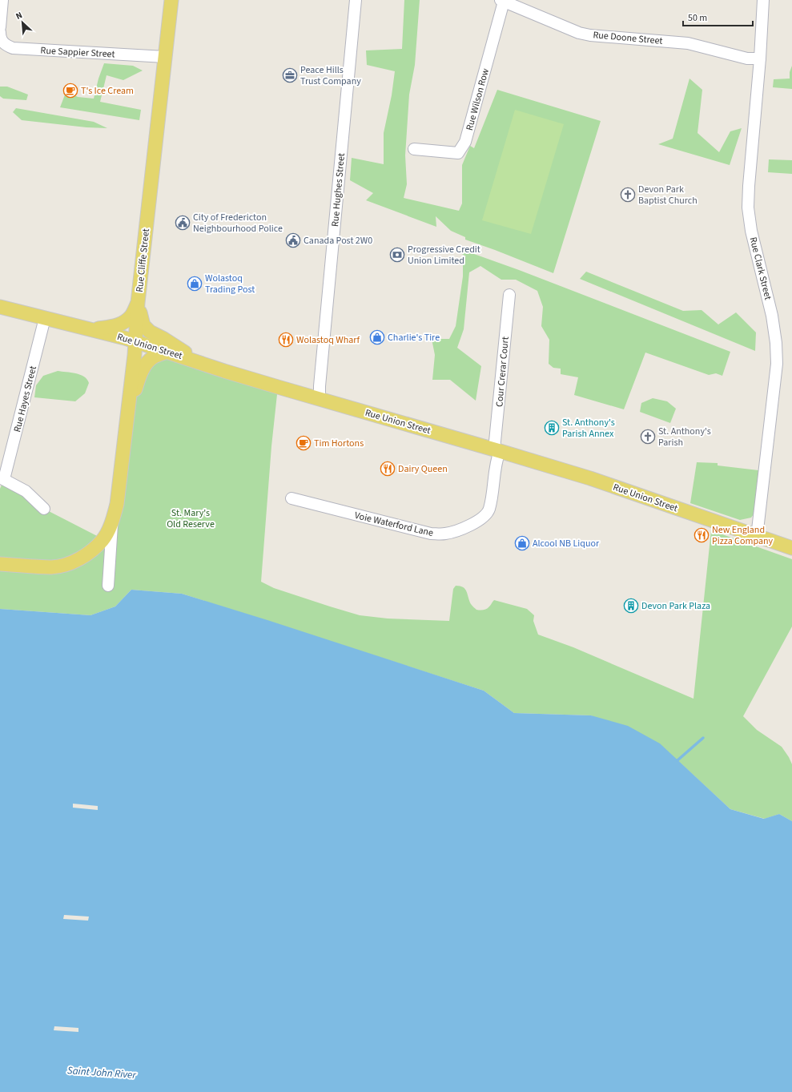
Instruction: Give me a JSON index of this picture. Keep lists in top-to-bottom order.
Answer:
{
  "streets": {
    "main road": ["Rue Cliffe Street", "Rue Union Street"],
    "street": [
      "Rue Doone Street",
      "Rue Sappier Street",
      "Rue Wilson Row",
      "Rue Hughes Street",
      "Rue Clark Street",
      "Cour Crerar Court",
      "Rue Hayes Street",
      "Voie Waterford Lane"
    ]
  },
  "crossings": [
    ["Rue Doone Street", "Rue Wilson Row"],
    ["Rue Doone Street", "Rue Clark Street"],
    ["Rue Sappier Street", "Rue Cliffe Street"],
    ["Rue Hughes Street", "Rue Union Street"],
    ["Rue Cliffe Street", "Rue Union Street"],
    ["Rue Clark Street", "Rue Union Street"],
    ["Rue Union Street", "Cour Crerar Court"],
    ["Rue Union Street", "Rue Hayes Street"],
    ["Rue Union Street", "Voie Waterford Lane"],
    ["Cour Crerar Court", "Voie Waterford Lane"]
  ],
  "water": ["Saint John River"],
  "parks": ["St. Mary's Old Reserve"],
  "places": {
    "office": ["Peace Hills Trust Company"],
    "cafe": ["T's Ice Cream", "Tim Hortons"],
    "church": ["Devon Park Baptist Church", "St. Anthony's Parish"],
    "public building": ["City of Fredericton Neighbourhood Police", "Canada Post 2W0"],
    "bank": ["Progressive Credit Union Limited"],
    "shop": ["Wolastoq Trading Post", "Charlie's Tire", "Alcool NB Liquor"],
    "restaurant": ["Wolastoq Wharf", "Dairy Queen", "New England Pizza Company"],
    "building": ["St. Anthony's Parish Annex", "Devon Park Plaza"]
  },
  "scale_bar": "50 m",
  "north": "top left"
}
